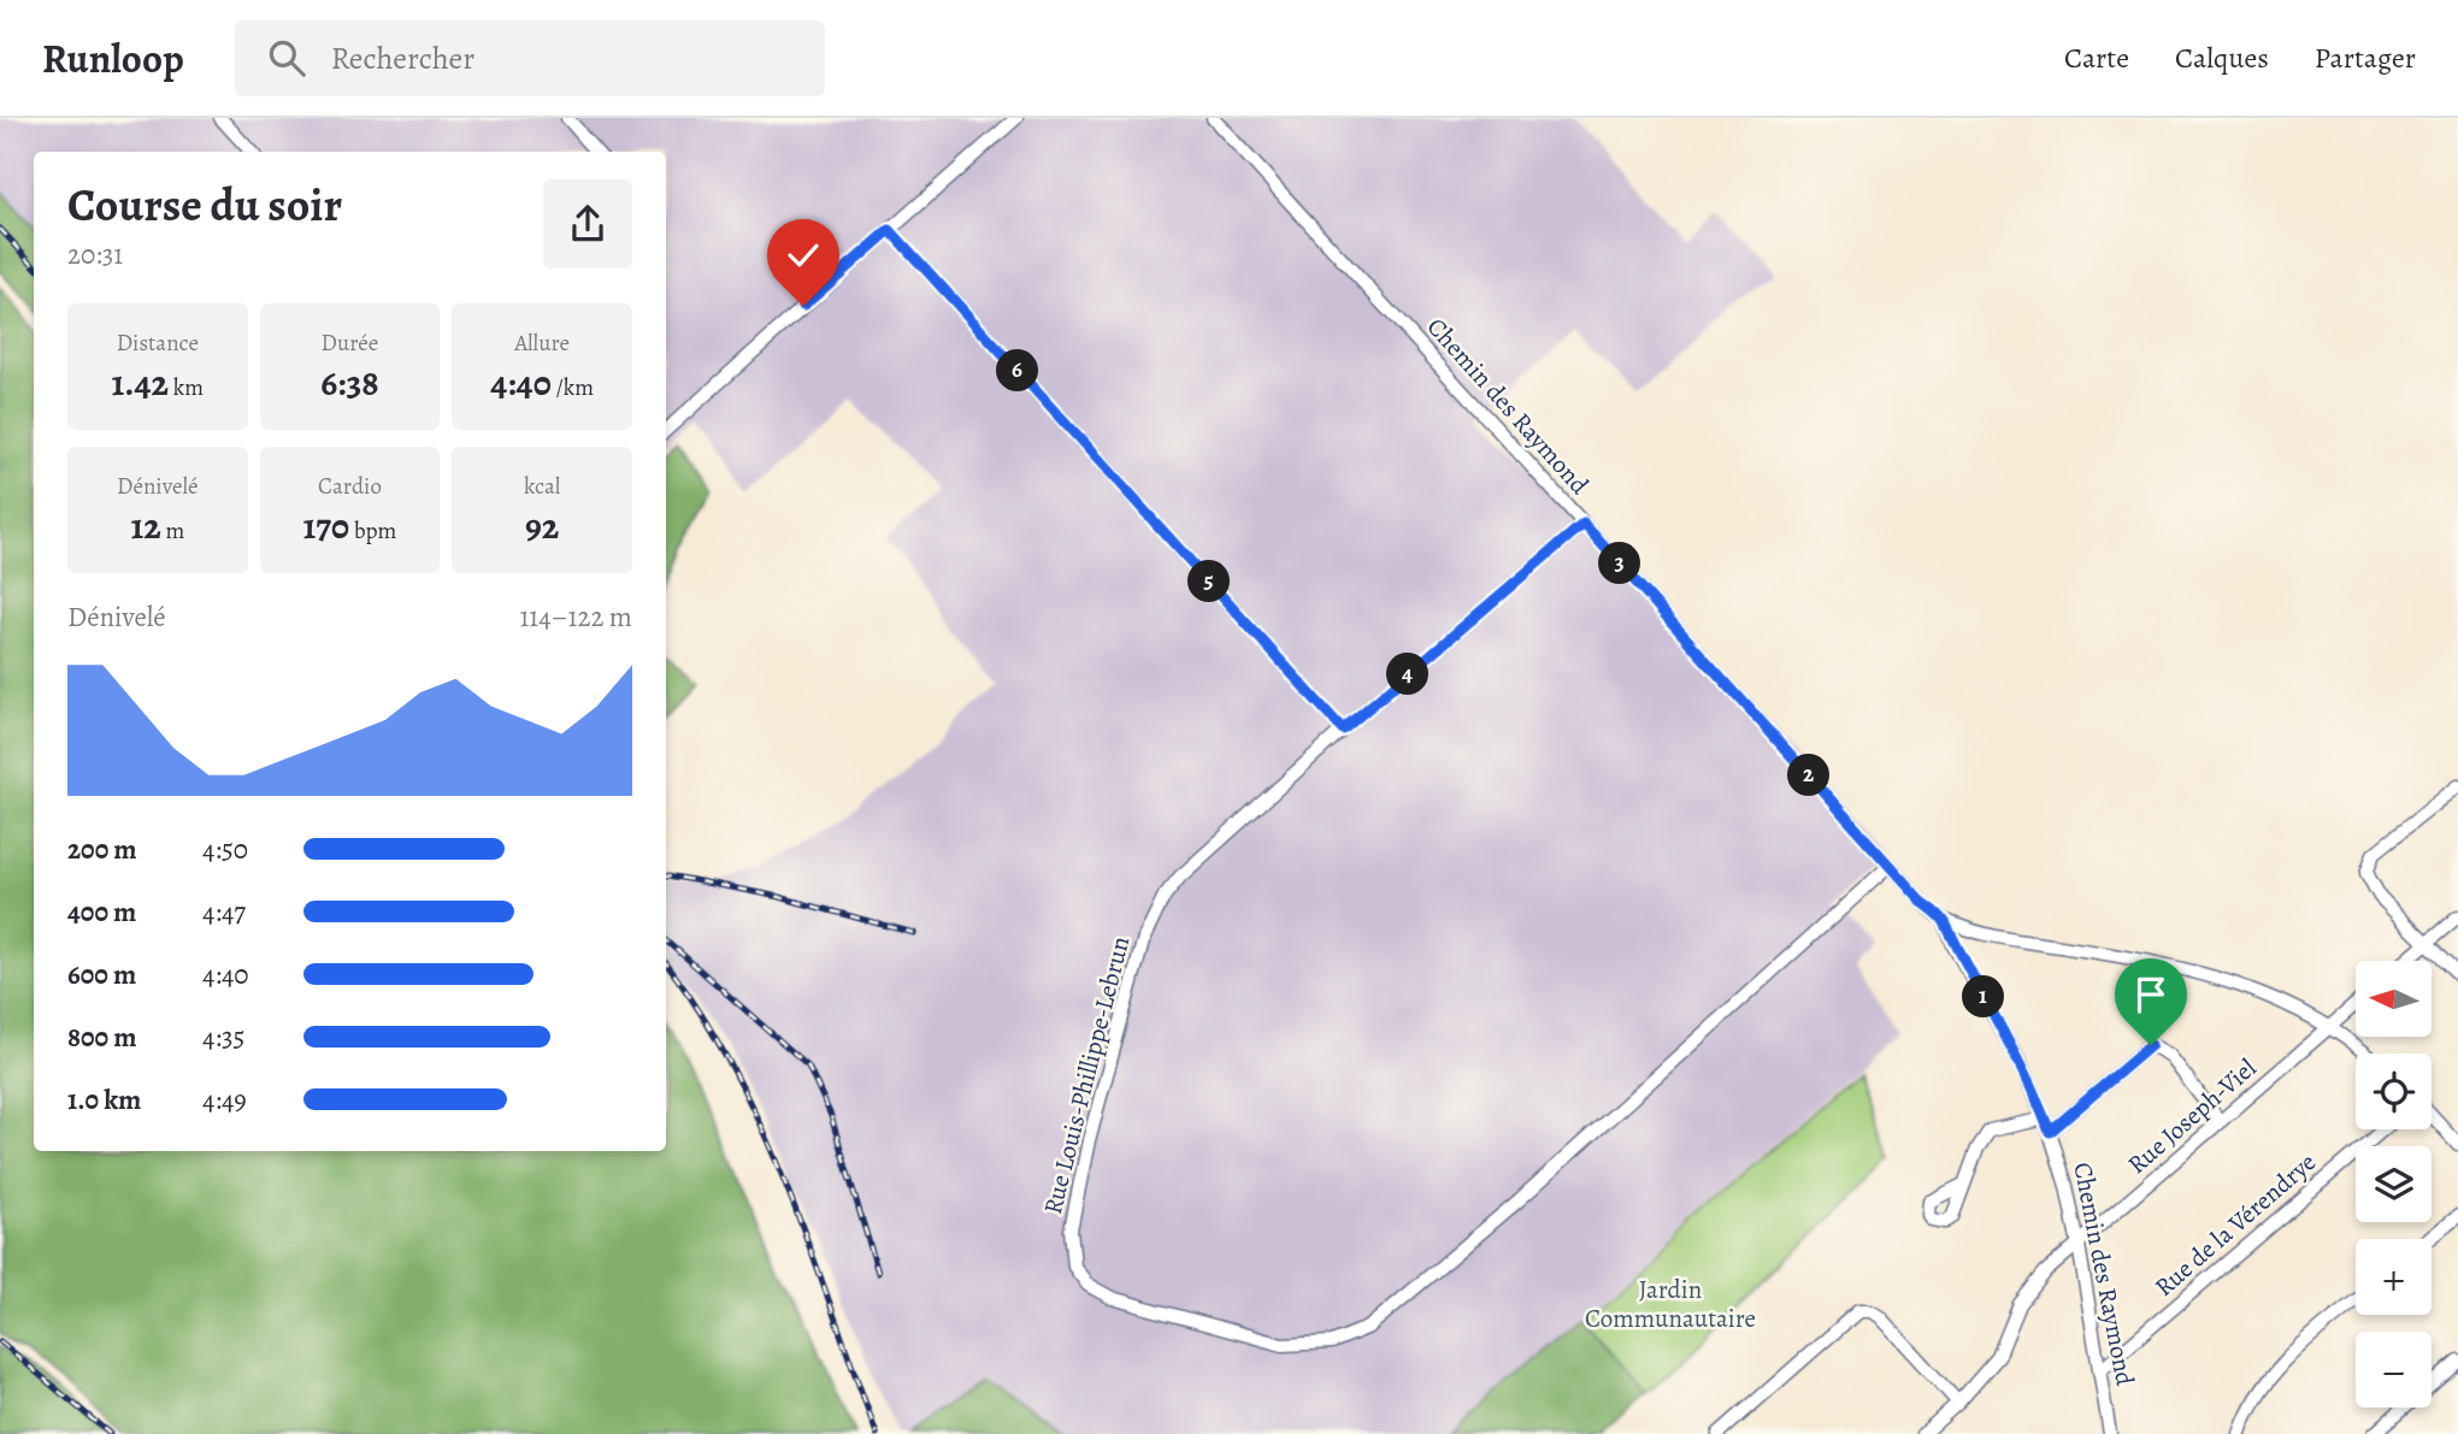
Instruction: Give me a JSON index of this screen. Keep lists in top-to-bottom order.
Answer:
{
  "streets": {
    "street": [
      "Chemin des Raymond",
      "Rue Louis-Phillippe-Lebrun",
      "Rue Joseph-Viel",
      "Rue de la Vérendrye"
    ]
  },
  "crossings": [
    ["Chemin des Raymond", "Rue Louis-Phillippe-Lebrun"],
    ["Chemin des Raymond", "Rue Joseph-Viel"],
    ["Chemin des Raymond", "Rue de la Vérendrye"]
  ],
  "parks": ["Jardin Communautaire"],
  "north": "left",
  "page": {
    "header": "Runloop",
    "search": "Rechercher",
    "nav": ["Carte", "Calques", "Partager"],
    "heading": ["Course du soir", "20:31"],
    "stats": [
      ["Distance", "1.42 km"],
      ["Durée", "6:38"],
      ["Allure", "4:40 /km"],
      ["Dénivelé", "12 m"],
      ["Cardio", "170 bpm"],
      ["kcal", "92"]
    ],
    "pins": [
      "6",
      "3",
      "5",
      "4",
      "2",
      "1"
    ],
    "chart": ["Dénivelé", "114–122 m"],
    "list": [
      {
        "name": "200 m",
        "note": "4:50"
      },
      {
        "name": "400 m",
        "note": "4:47"
      },
      {
        "name": "600 m",
        "note": "4:40"
      },
      {
        "name": "800 m",
        "note": "4:35"
      },
      {
        "name": "1.0 km",
        "note": "4:49"
      }
    ],
    "map_buttons": ["+", "−"]
  }
}
